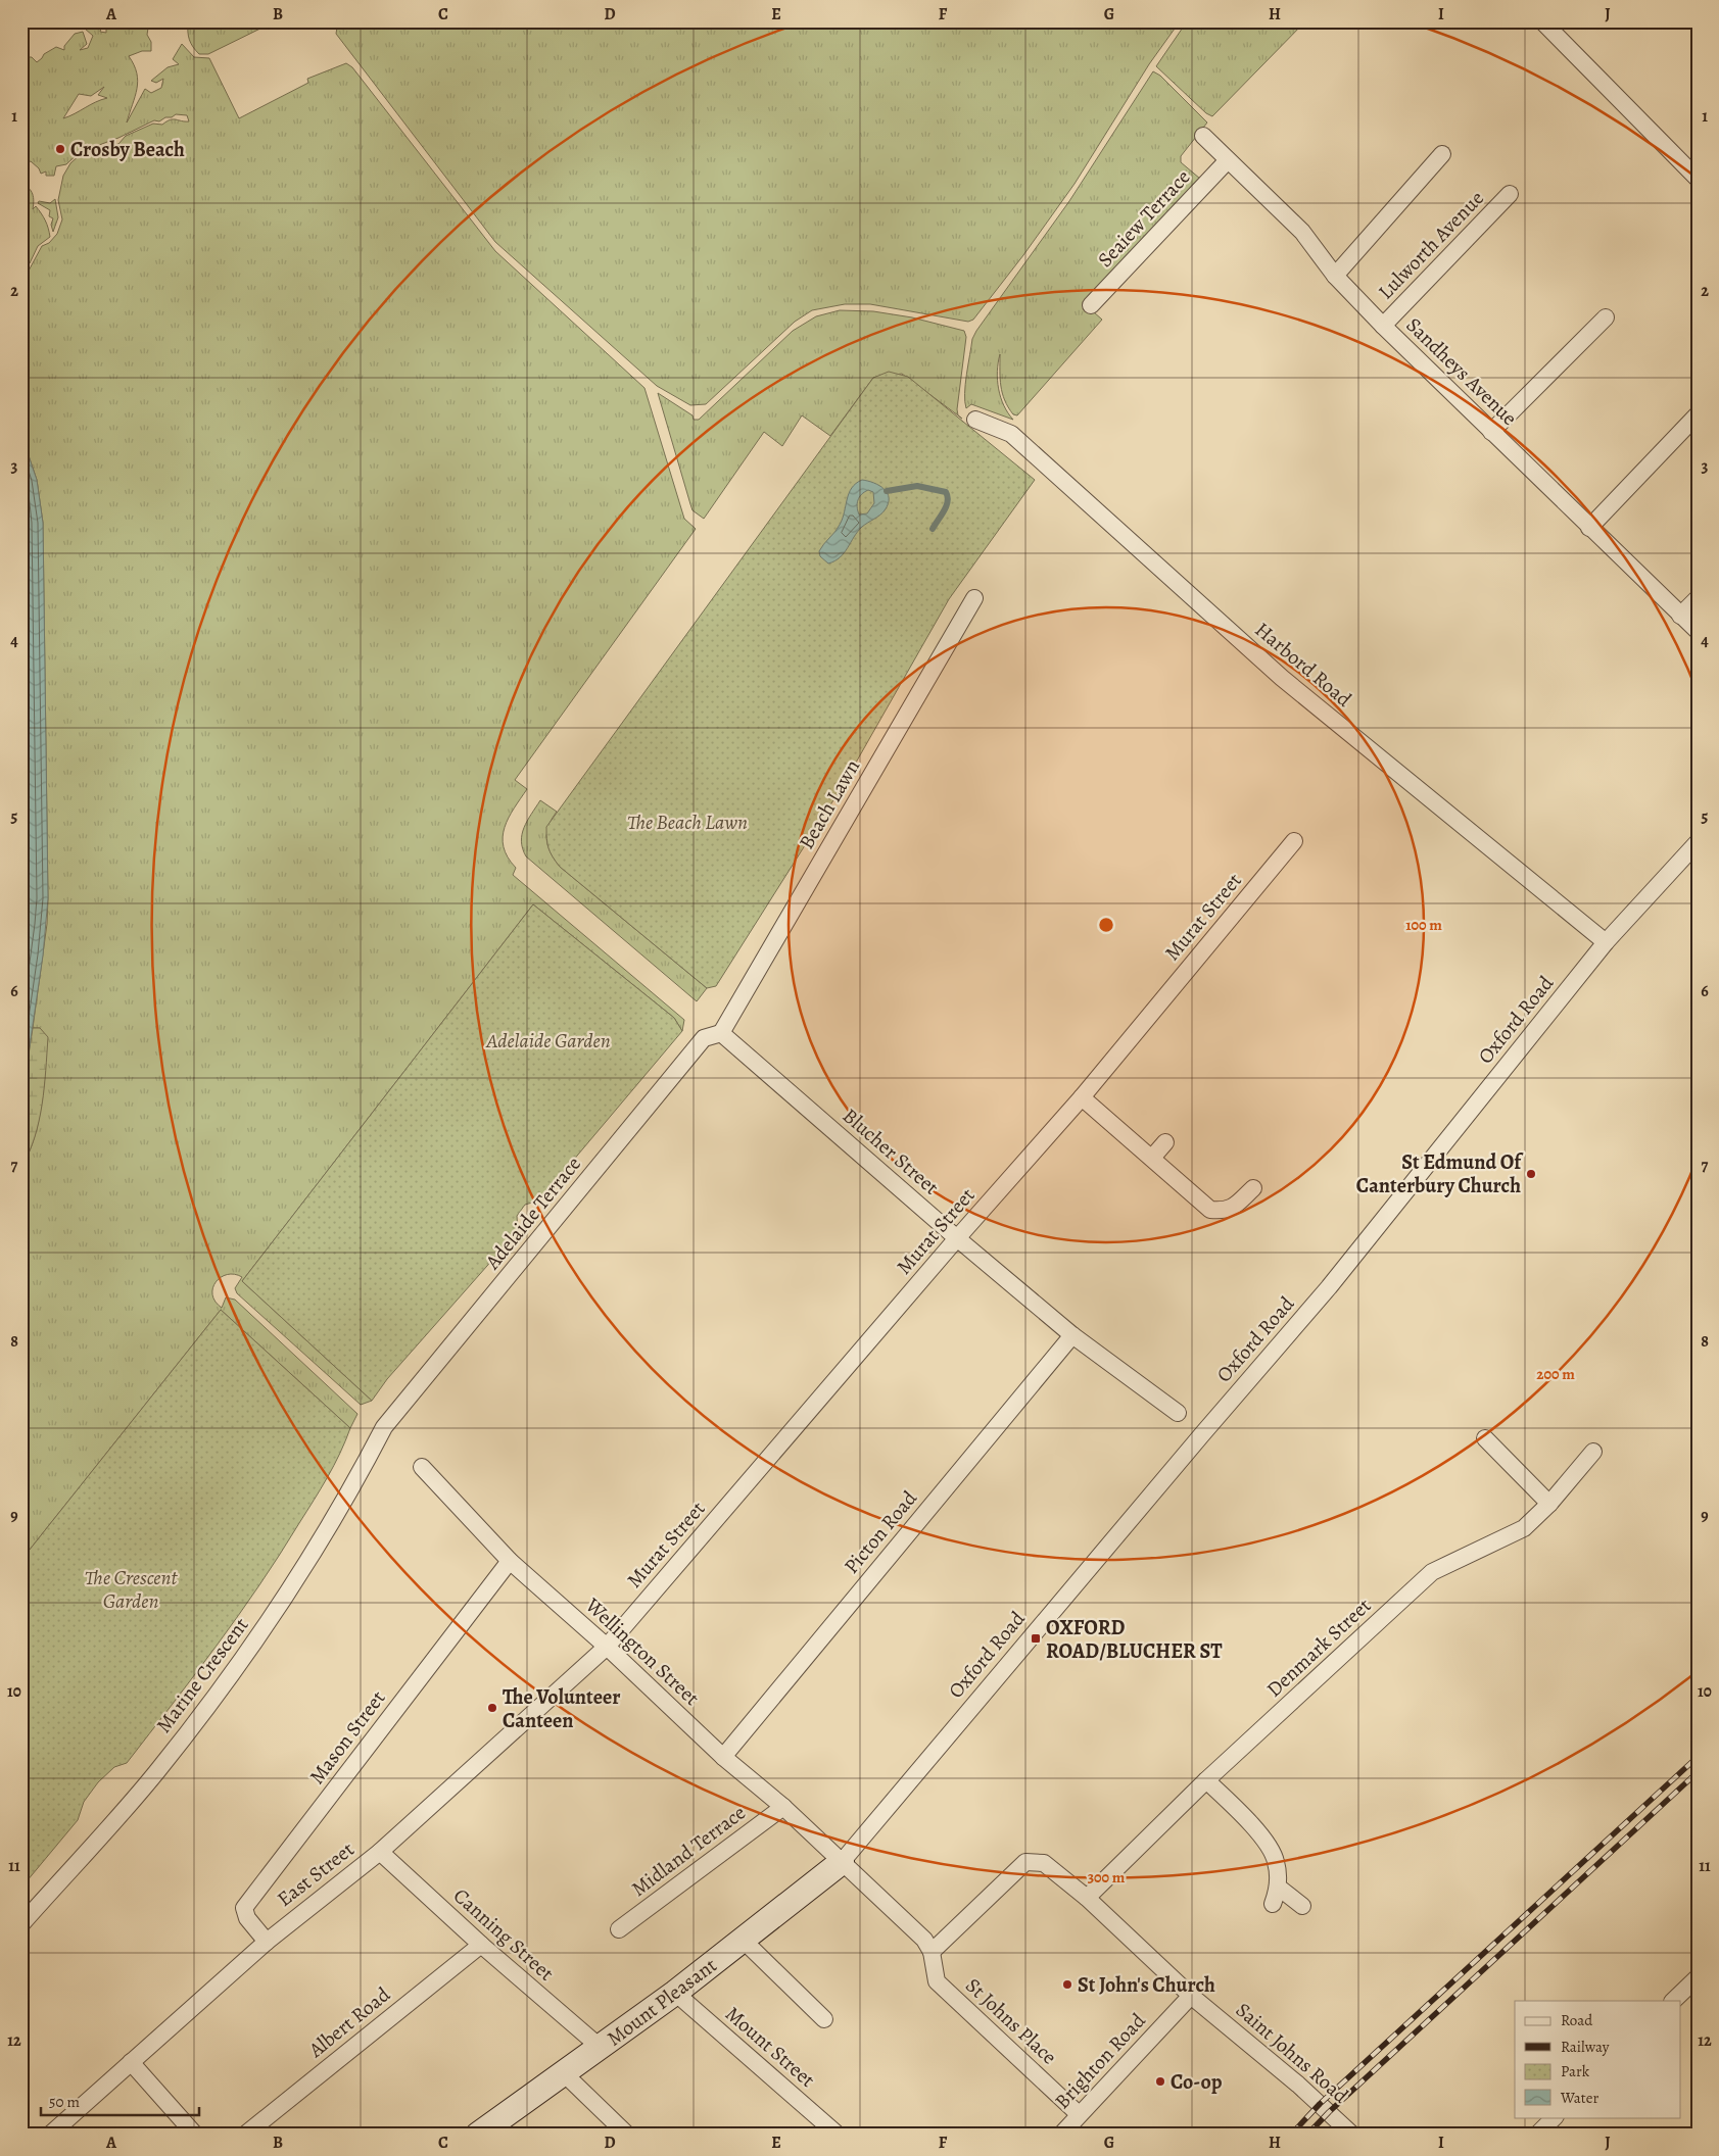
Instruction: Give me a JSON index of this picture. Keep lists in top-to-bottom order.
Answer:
{
  "streets": {
    "street": [
      "Seaiew Terrace",
      "Lulworth Avenue",
      "Sandheys Avenue",
      "Harbord Road",
      "Beach Lawn",
      "Murat Street",
      "Oxford Road",
      "Blucher Street",
      "Adelaide Terrace",
      "Picton Road",
      "Denmark Street",
      "Wellington Street",
      "Marine Crescent",
      "Mason Street",
      "Midland Terrace",
      "East Street",
      "Canning Street",
      "Mount Pleasant",
      "St Johns Place",
      "Albert Road",
      "Mount Street",
      "Saint Johns Road",
      "Brighton Road"
    ]
  },
  "crossings": [
    ["Seaiew Terrace", "Sandheys Avenue"],
    ["Lulworth Avenue", "Sandheys Avenue"],
    ["Harbord Road", "Oxford Road"],
    ["Beach Lawn", "Blucher Street"],
    ["Beach Lawn", "Adelaide Terrace"],
    ["Murat Street", "Blucher Street"],
    ["Murat Street", "Wellington Street"],
    ["Murat Street", "East Street"],
    ["Oxford Road", "Wellington Street"],
    ["Oxford Road", "Mount Pleasant"],
    ["Blucher Street", "Adelaide Terrace"],
    ["Blucher Street", "Picton Road"],
    ["Adelaide Terrace", "Marine Crescent"],
    ["Picton Road", "Wellington Street"],
    ["Denmark Street", "Saint Johns Road"],
    ["Wellington Street", "Mason Street"],
    ["Wellington Street", "Midland Terrace"],
    ["Wellington Street", "East Street"],
    ["Wellington Street", "Mount Pleasant"],
    ["Mason Street", "East Street"],
    ["East Street", "Canning Street"],
    ["Canning Street", "Mount Pleasant"],
    ["Canning Street", "Albert Road"],
    ["Mount Pleasant", "Mount Street"],
    ["St Johns Place", "Saint Johns Road"],
    ["St Johns Place", "Brighton Road"],
    ["Saint Johns Road", "Brighton Road"]
  ],
  "parks": ["The Beach Lawn", "Adelaide Garden", "The Crescent Garden"],
  "places": {
    "other": [
      "Crosby Beach",
      "St Edmund Of Canterbury Church",
      "The Volunteer Canteen",
      "St John's Church",
      "Co-op"
    ],
    "transit": ["OXFORD ROAD/BLUCHER ST"]
  },
  "legend": [
    "Road",
    "Railway",
    "Park",
    "Water"
  ],
  "scale_bar": "50 m",
  "grid": {
    "columns": [
      "A",
      "B",
      "C",
      "D",
      "E",
      "F",
      "G",
      "H",
      "I",
      "J"
    ],
    "rows": [
      "1",
      "2",
      "3",
      "4",
      "5",
      "6",
      "7",
      "8",
      "9",
      "10",
      "11",
      "12"
    ]
  },
  "rings": ["100 m", "200 m", "300 m"]
}
